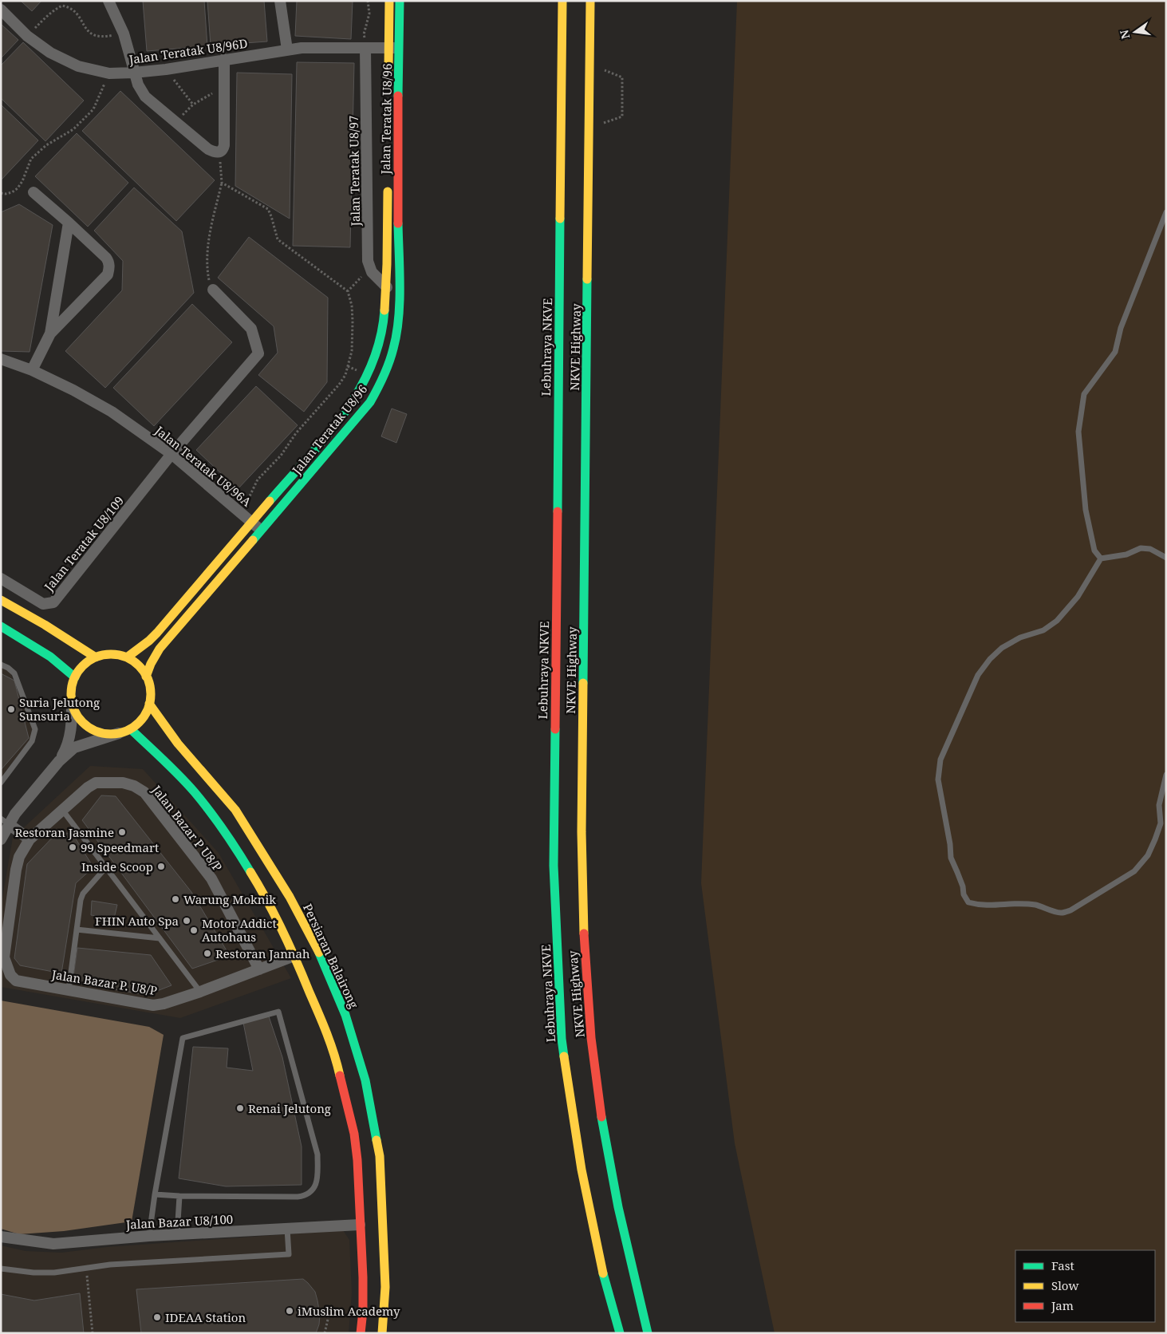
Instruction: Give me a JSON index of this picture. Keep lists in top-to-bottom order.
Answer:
{
  "streets": {
    "main road": [
      "Jalan Teratak U8/96",
      "Lebuhraya NKVE",
      "NKVE Highway",
      "Persiaran Balairong"
    ],
    "street": [
      "Jalan Teratak U8/96D",
      "Jalan Teratak U8/97",
      "Jalan Teratak U8/96A",
      "Jalan Teratak U8/109",
      "Jalan Bazar P U8/P",
      "Jalan Bazar P. U8/P",
      "Jalan Bazar U8/100"
    ]
  },
  "crossings": [
    ["Jalan Teratak U8/96D", "Jalan Teratak U8/96"],
    ["Jalan Teratak U8/96D", "Jalan Teratak U8/97"],
    ["Jalan Teratak U8/96", "Jalan Teratak U8/97"],
    ["Jalan Teratak U8/96", "Jalan Teratak U8/96A"],
    ["Jalan Teratak U8/96", "Persiaran Balairong"],
    ["Jalan Teratak U8/96A", "Jalan Teratak U8/109"],
    ["Jalan Bazar P U8/P", "Jalan Bazar P. U8/P"]
  ],
  "places": [
    "Suria Jelutong Sunsuria",
    "Restoran Jasmine",
    "99 Speedmart",
    "Inside Scoop",
    "Warung Moknik",
    "FHIN Auto Spa",
    "Motor Addict Autohaus",
    "Restoran Jannah",
    "Renai Jelutong",
    "iMuslim Academy",
    "IDEAA Station"
  ],
  "legend": ["Fast", "Slow", "Jam"],
  "north": "left"
}
